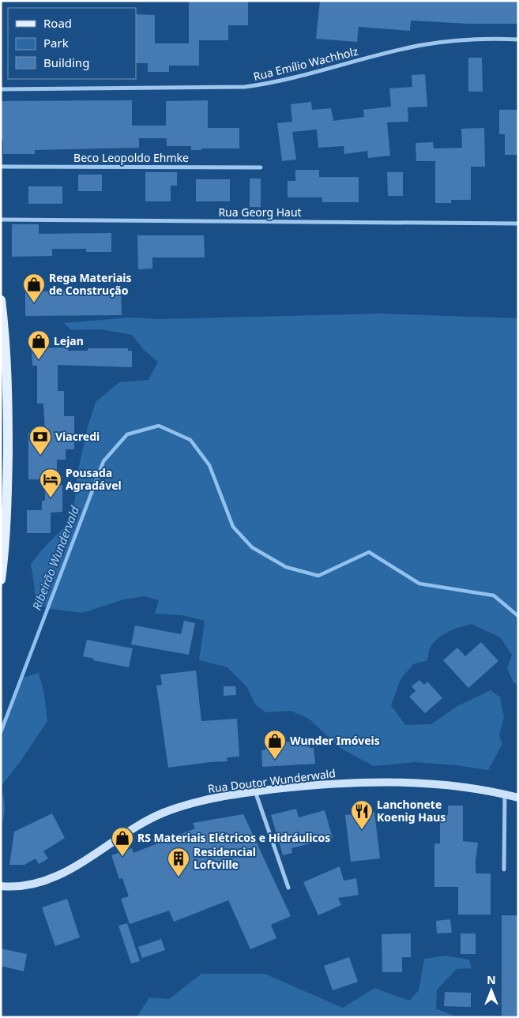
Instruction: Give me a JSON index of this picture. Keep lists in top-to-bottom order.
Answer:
{
  "streets": {
    "street": [
      "Rua Emílio Wachholz",
      "Beco Leopoldo Ehmke",
      "Rua Georg Haut",
      "Rua Doutor Wunderwald"
    ]
  },
  "water": ["Ribeirão Wundervald"],
  "places": {
    "shop": [
      "Rega Materiais de Construção",
      "Lejan",
      "Wunder Imóveis",
      "RS Materiais Elétricos e Hidráulicos"
    ],
    "bank": ["Viacredi"],
    "hotel": ["Pousada Agradável"],
    "restaurant": ["Lanchonete Koenig Haus"],
    "building": ["Residencial Loftville"]
  },
  "legend": ["Road", "Park", "Building"],
  "north": "top"
}
